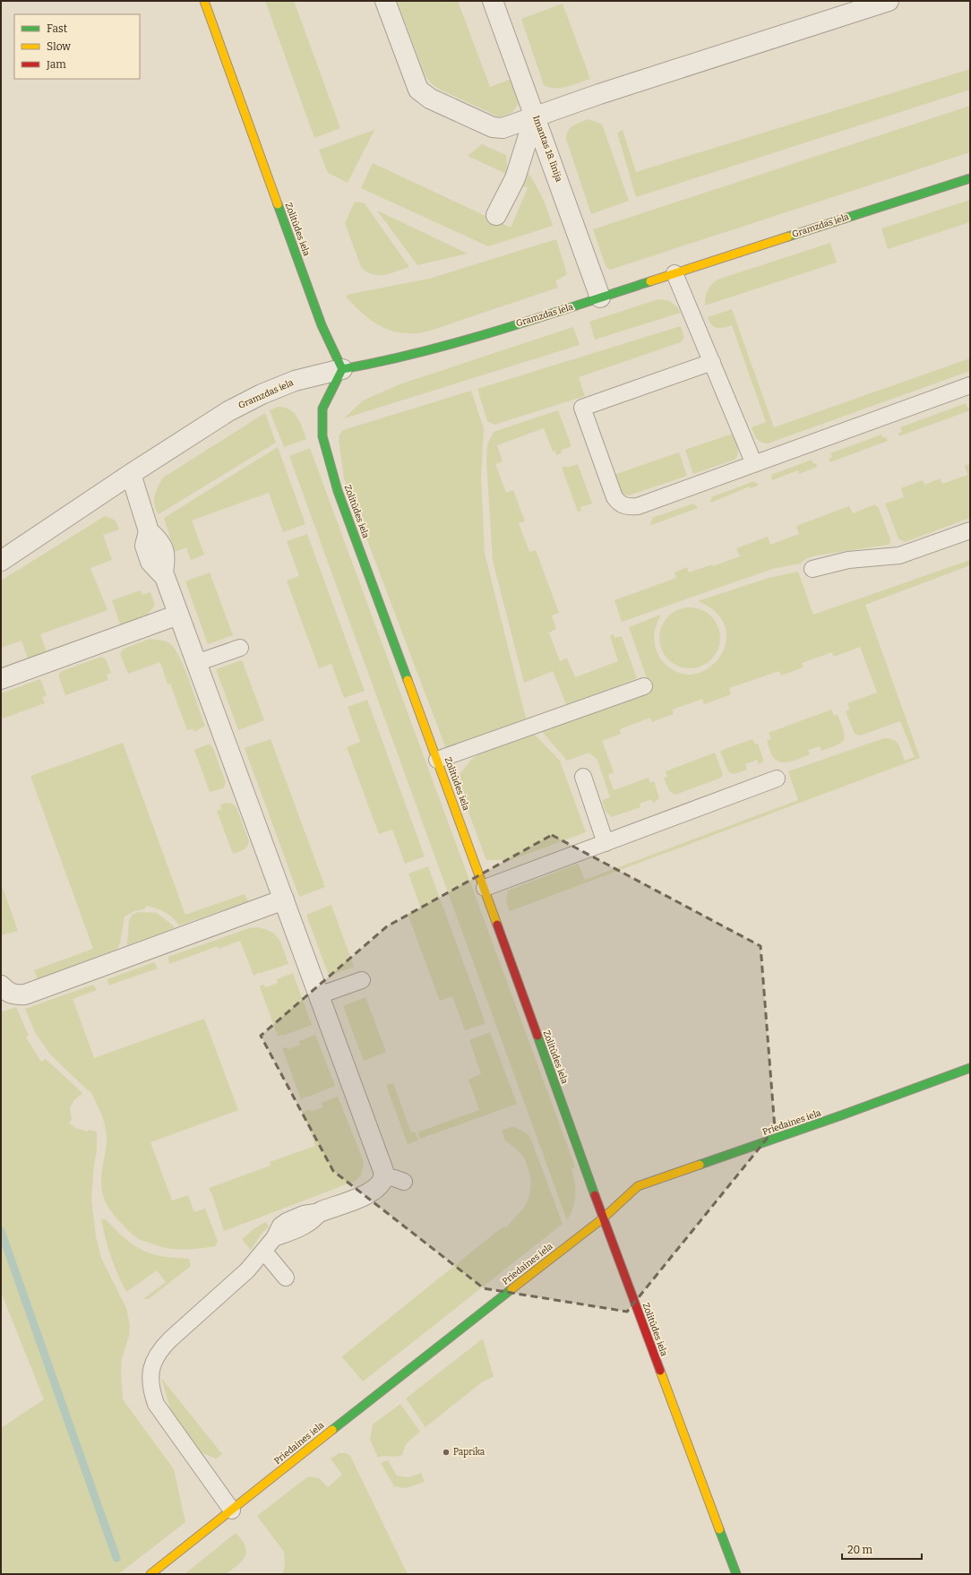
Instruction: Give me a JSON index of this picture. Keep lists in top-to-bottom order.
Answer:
{
  "streets": {
    "street": [
      "Imantas 18. līnija",
      "Gramzdas iela",
      "Zolitūdes iela",
      "Priedaines iela"
    ]
  },
  "crossings": [
    ["Imantas 18. līnija", "Gramzdas iela"],
    ["Gramzdas iela", "Zolitūdes iela"],
    ["Zolitūdes iela", "Priedaines iela"]
  ],
  "places": ["Paprika"],
  "legend": ["Fast", "Slow", "Jam"],
  "scale_bar": "20 m"
}
